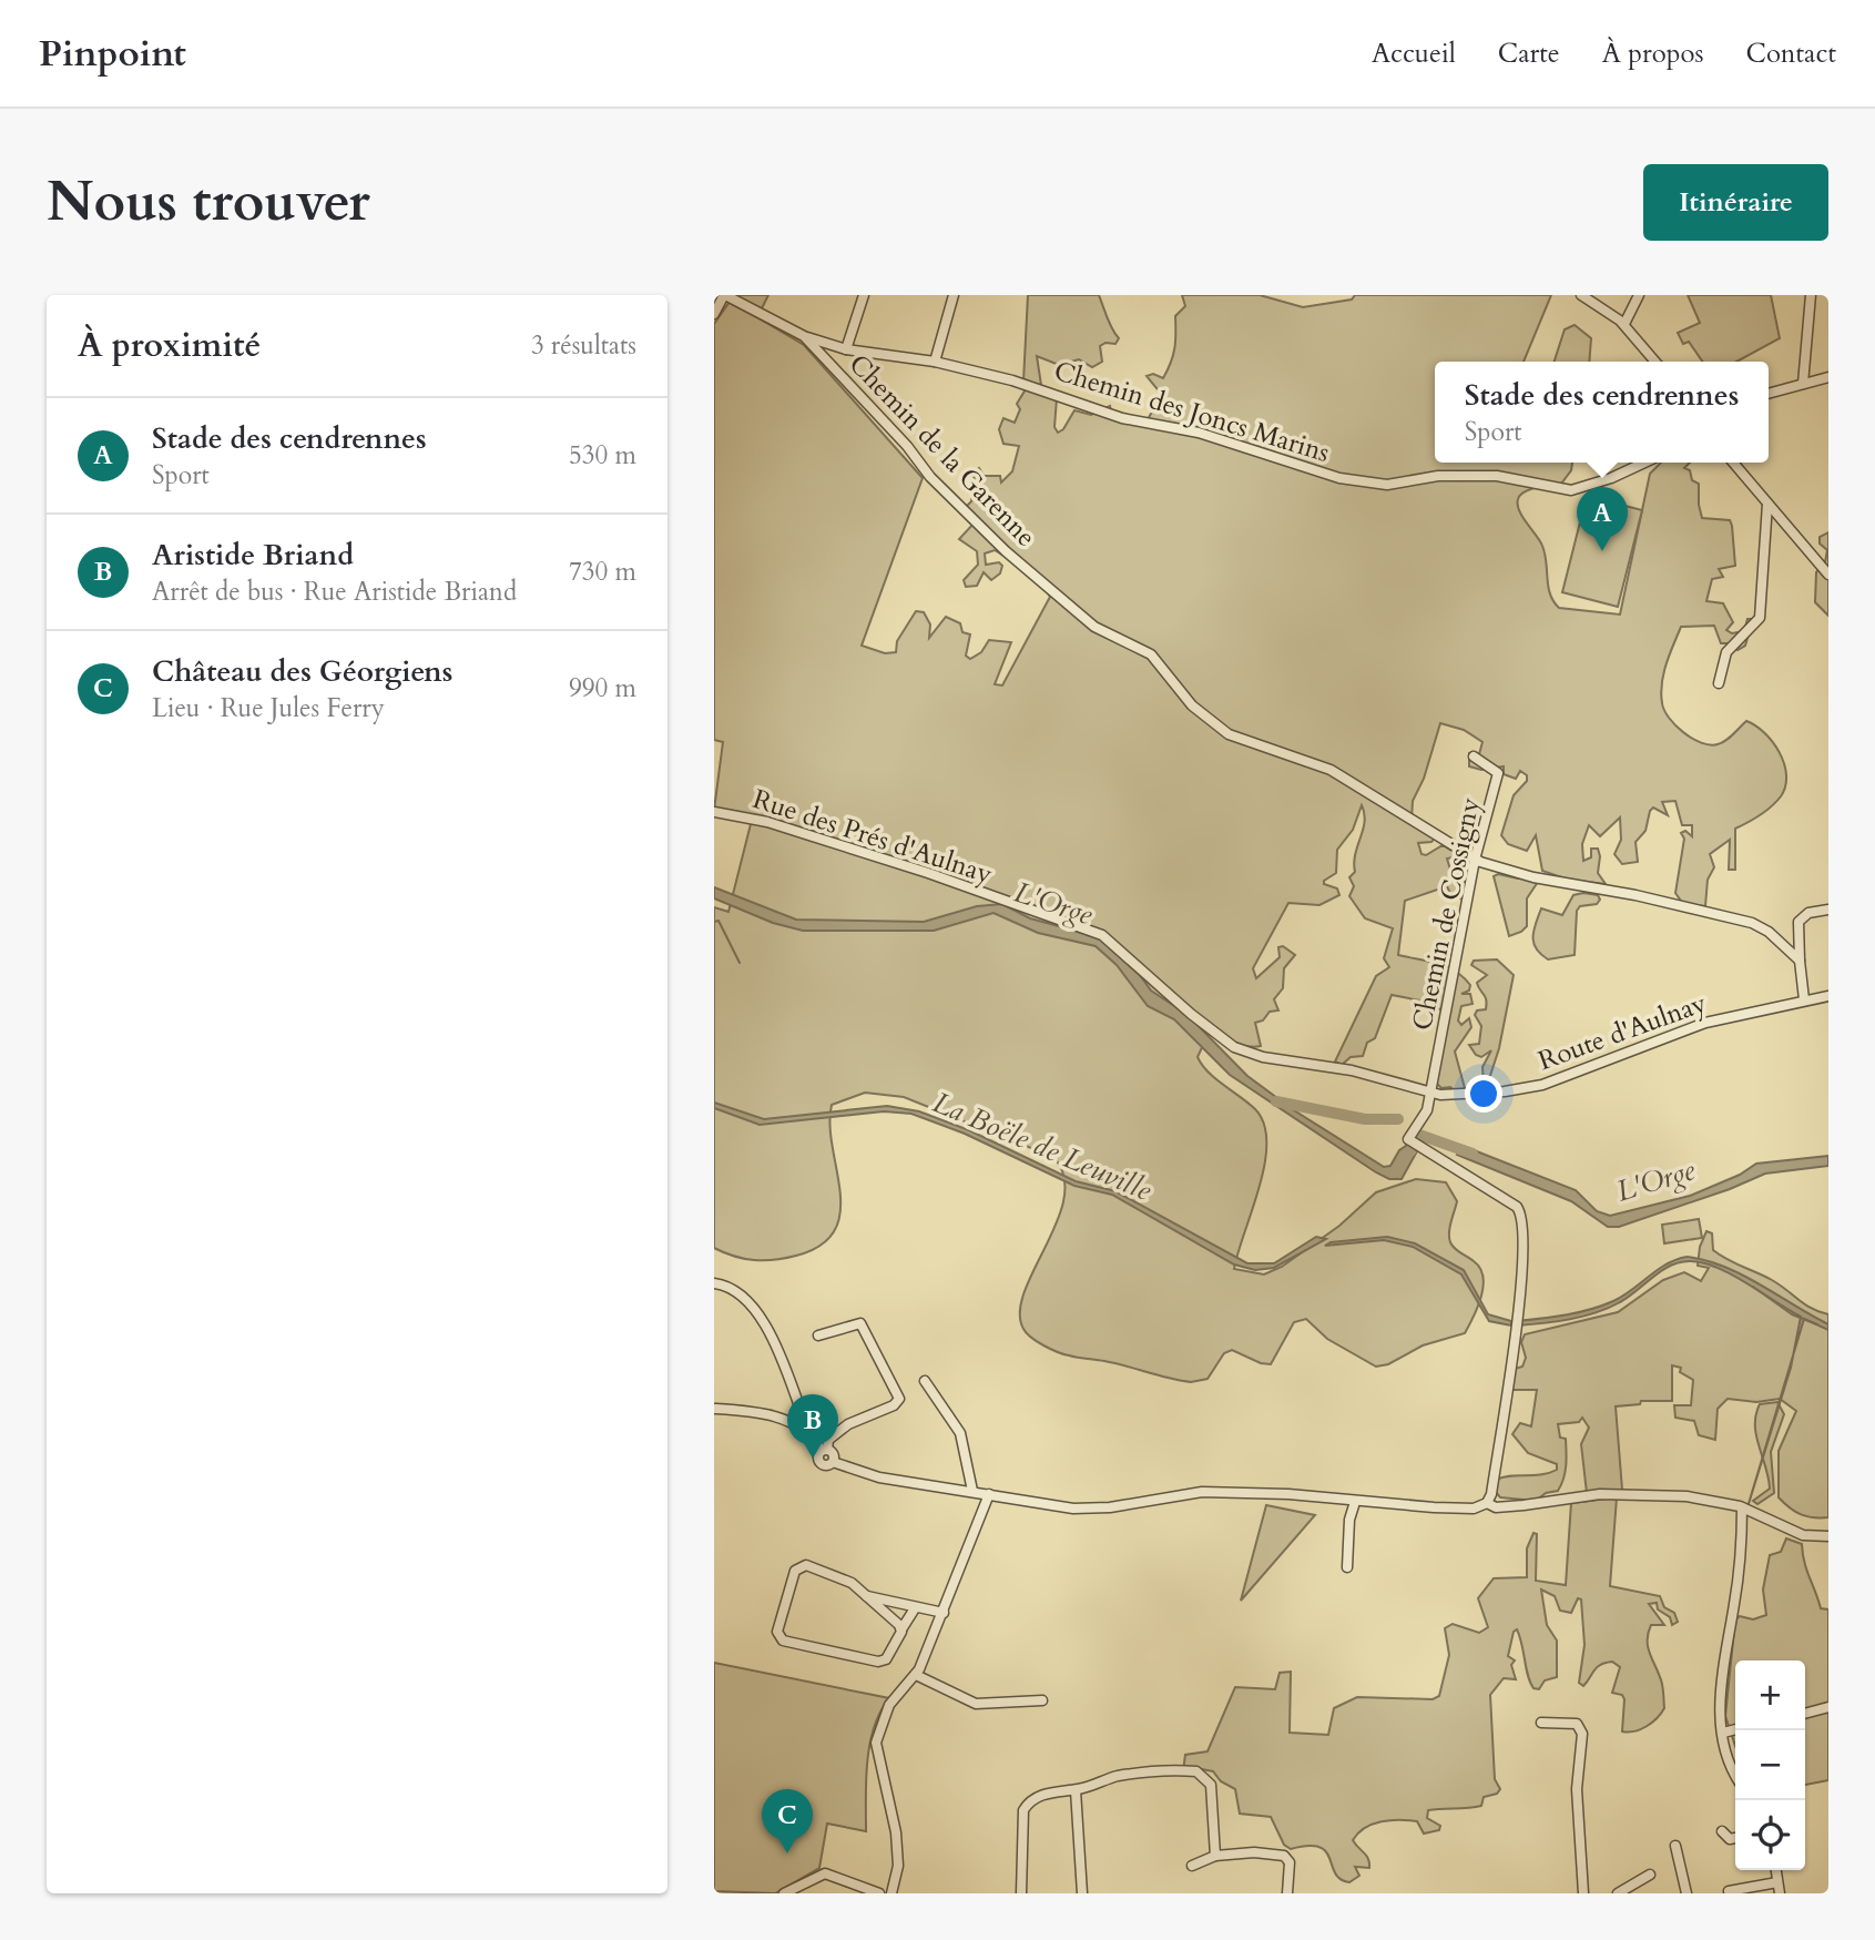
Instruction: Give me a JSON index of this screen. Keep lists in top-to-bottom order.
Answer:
{
  "streets": {
    "street": [
      "Chemin des Joncs Marins",
      "Chemin de la Garenne",
      "Rue des Prés d'Aulnay",
      "Chemin de Cossigny",
      "Route d'Aulnay"
    ]
  },
  "crossings": [
    ["Chemin des Joncs Marins", "Chemin de la Garenne"],
    ["Chemin de la Garenne", "Chemin de Cossigny"],
    ["Rue des Prés d'Aulnay", "Chemin de Cossigny"],
    ["Rue des Prés d'Aulnay", "Route d'Aulnay"],
    ["Chemin de Cossigny", "Route d'Aulnay"]
  ],
  "water": ["L'Orge", "La Boële de Leuville"],
  "page": {
    "header": "Pinpoint",
    "nav": [
      "Accueil",
      "Carte",
      "À propos",
      "Contact"
    ],
    "buttons": "Itinéraire",
    "title": "Nous trouver",
    "heading": ["À proximité", "3 résultats"],
    "popup": ["Stade des cendrennes", "Sport"],
    "list": [
      {
        "mark": "A",
        "name": "Stade des cendrennes",
        "note": "Sport",
        "value": "530 m"
      },
      {
        "mark": "B",
        "name": "Aristide Briand",
        "note": "Arrêt de bus · Rue Aristide Briand",
        "value": "730 m"
      },
      {
        "mark": "C",
        "name": "Château des Géorgiens",
        "note": "Lieu · Rue Jules Ferry",
        "value": "990 m"
      }
    ],
    "pins": ["A", "B", "C"],
    "map_buttons": ["+", "−"]
  }
}
